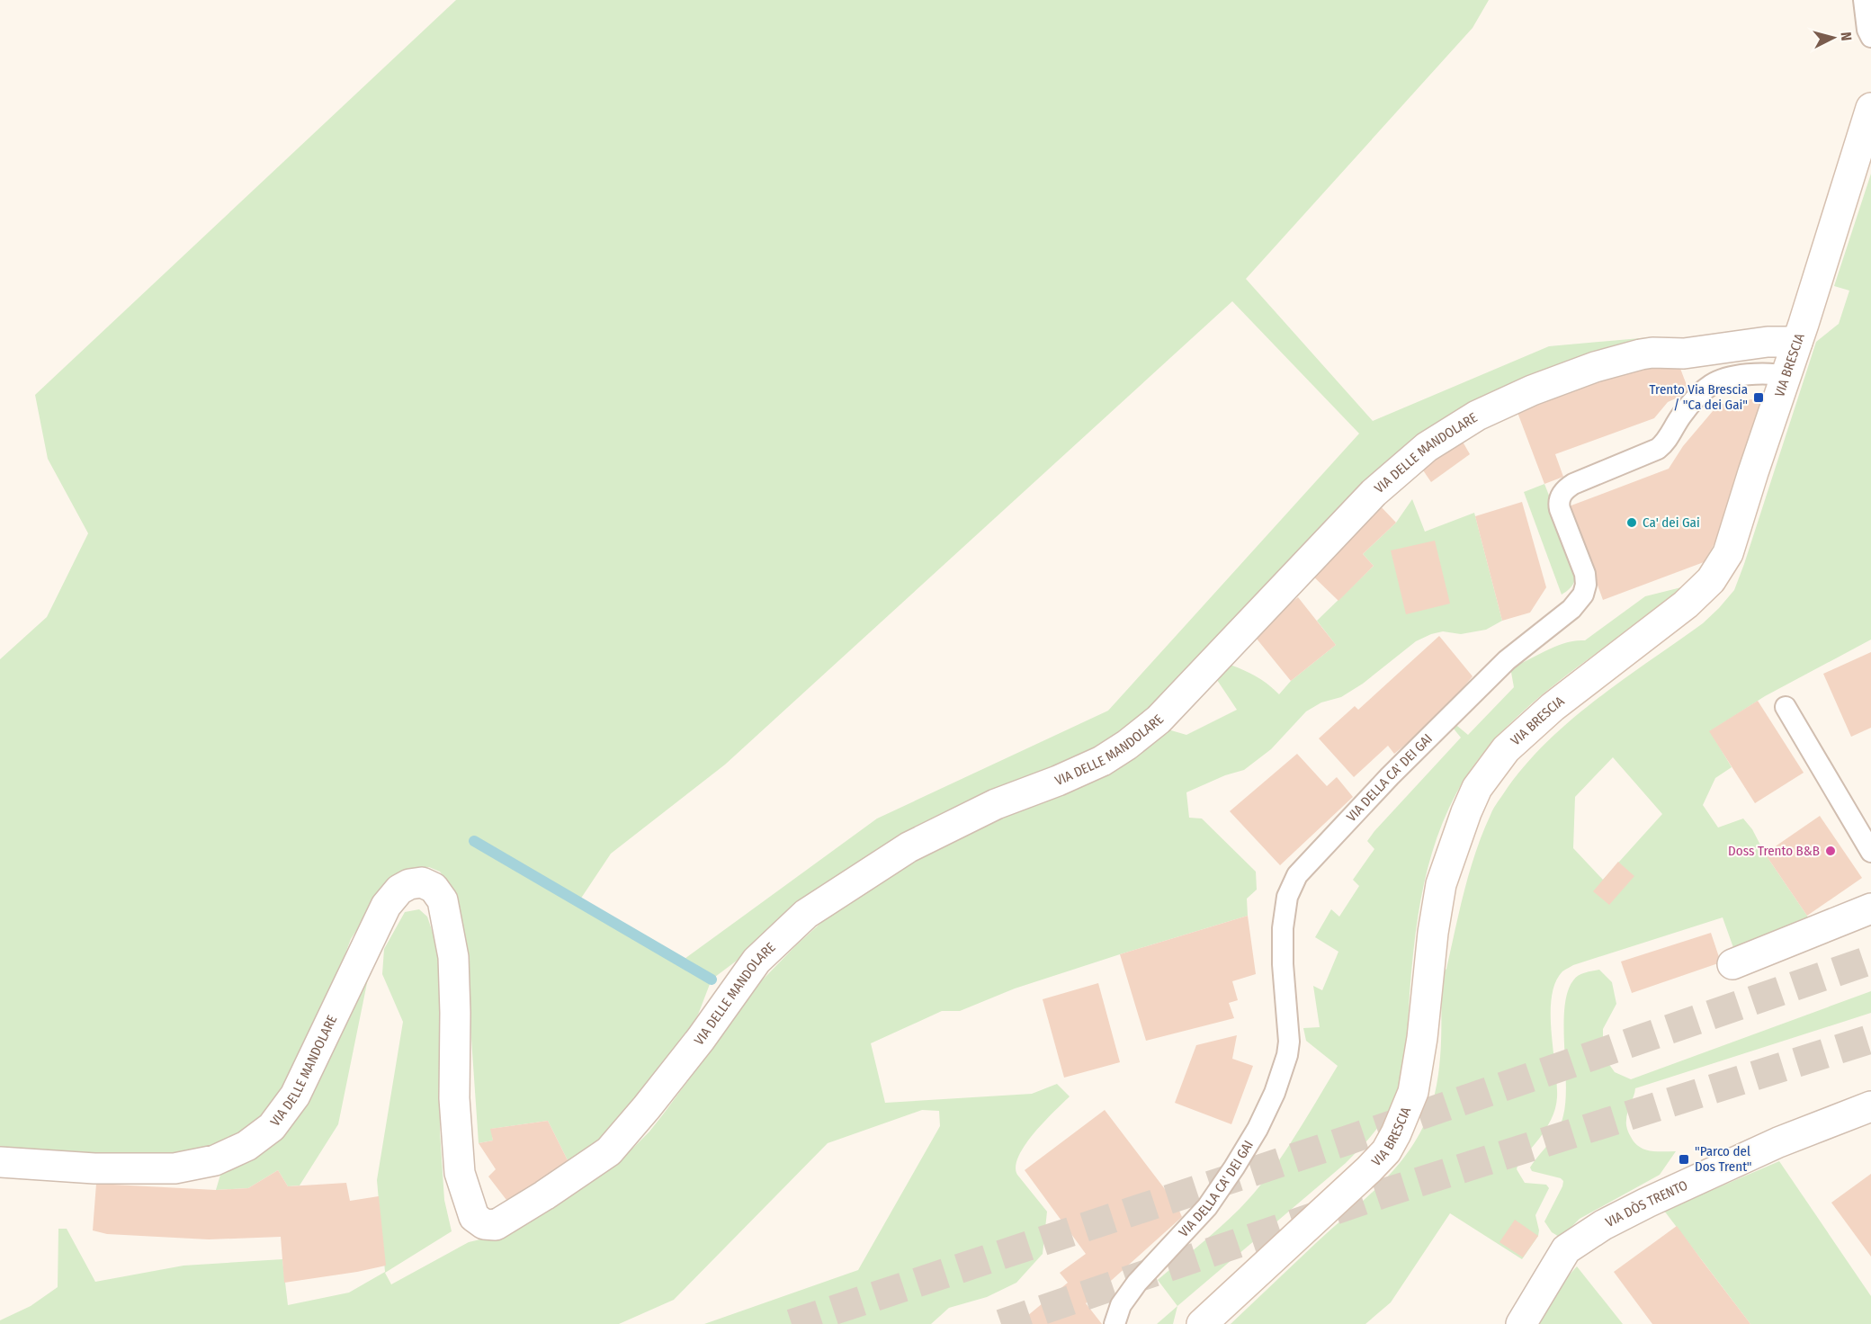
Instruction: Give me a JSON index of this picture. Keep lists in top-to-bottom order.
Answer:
{
  "streets": {
    "street": ["VIA BRESCIA", "VIA DELLE MANDOLARE", "VIA DÒS TRENTO"],
    "lane": ["VIA DELLA CA' DEI GAI"]
  },
  "crossings": [
    ["VIA BRESCIA", "VIA DELLE MANDOLARE"],
    ["VIA BRESCIA", "VIA DELLA CA' DEI GAI"]
  ],
  "places": {
    "transit": ["Trento Via Brescia / \"Ca dei Gai\"", "\"Parco del Dos Trent\""],
    "other": ["Ca' dei Gai", "Doss Trento B&B"]
  },
  "north": "right"
}
